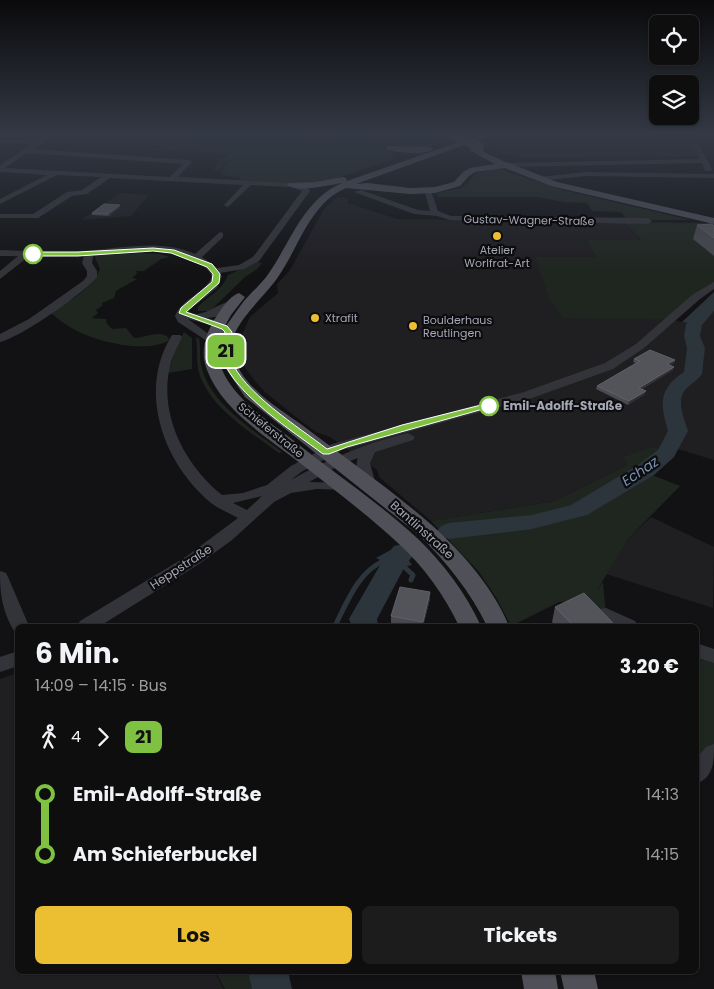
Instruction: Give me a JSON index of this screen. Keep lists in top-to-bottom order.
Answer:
{
  "streets": {
    "main road": ["Schieferstraße", "Bantlinstraße"],
    "street": ["Gustav-Wagner-Straße", "Heppstraße"]
  },
  "crossings": [
    ["Schieferstraße", "Bantlinstraße"],
    ["Schieferstraße", "Heppstraße"],
    ["Bantlinstraße", "Heppstraße"]
  ],
  "water": ["Echaz"],
  "places": [
    "Atelier Worlfrat-Art",
    "Xtrafit",
    "Boulderhaus Reutlingen",
    "Emil-Adolff-Straße"
  ],
  "lines": ["bus line 21"],
  "page": {
    "on_map": "21",
    "heading": ["6 Min.", "14:09 – 14:15 · Bus", "3.20 €"],
    "legs": ["4", "21"],
    "list": [
      {
        "name": "Emil-Adolff-Straße",
        "value": "14:13"
      },
      {
        "name": "Am Schieferbuckel",
        "value": "14:15"
      }
    ],
    "buttons": ["Los", "Tickets"]
  }
}
